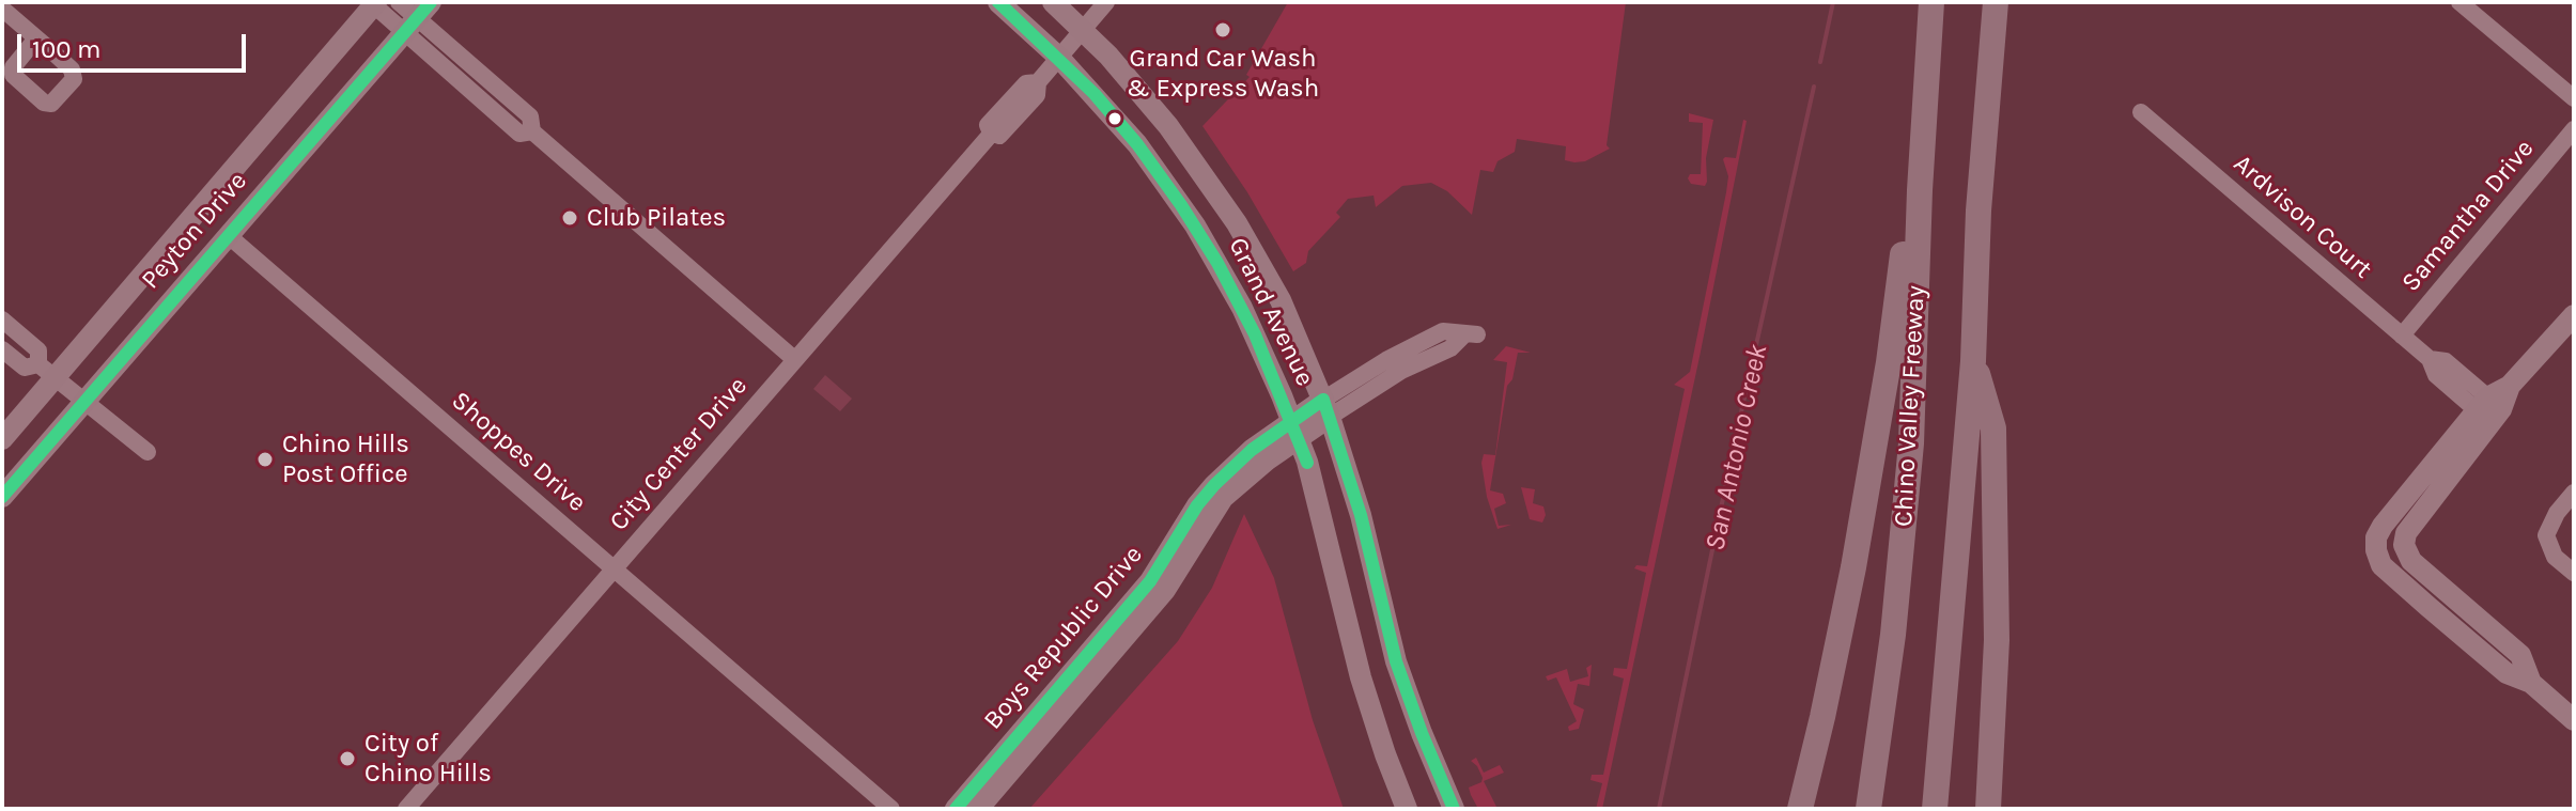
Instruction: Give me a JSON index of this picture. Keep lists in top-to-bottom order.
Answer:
{
  "streets": {
    "highway": ["Chino Valley Freeway"],
    "main road": ["Peyton Drive", "Grand Avenue", "Boys Republic Drive"],
    "street": [
      "Samantha Drive",
      "Ardvison Court",
      "Shoppes Drive",
      "City Center Drive"
    ]
  },
  "crossings": [
    ["Samantha Drive", "Ardvison Court"],
    ["Peyton Drive", "Shoppes Drive"],
    ["Grand Avenue", "City Center Drive"],
    ["Grand Avenue", "Boys Republic Drive"],
    ["Shoppes Drive", "City Center Drive"]
  ],
  "water": ["San Antonio Creek"],
  "places": [
    "Grand Car Wash & Express Wash",
    "Club Pilates",
    "Chino Hills Post Office",
    "City of Chino Hills"
  ],
  "scale_bar": "100 m"
}
